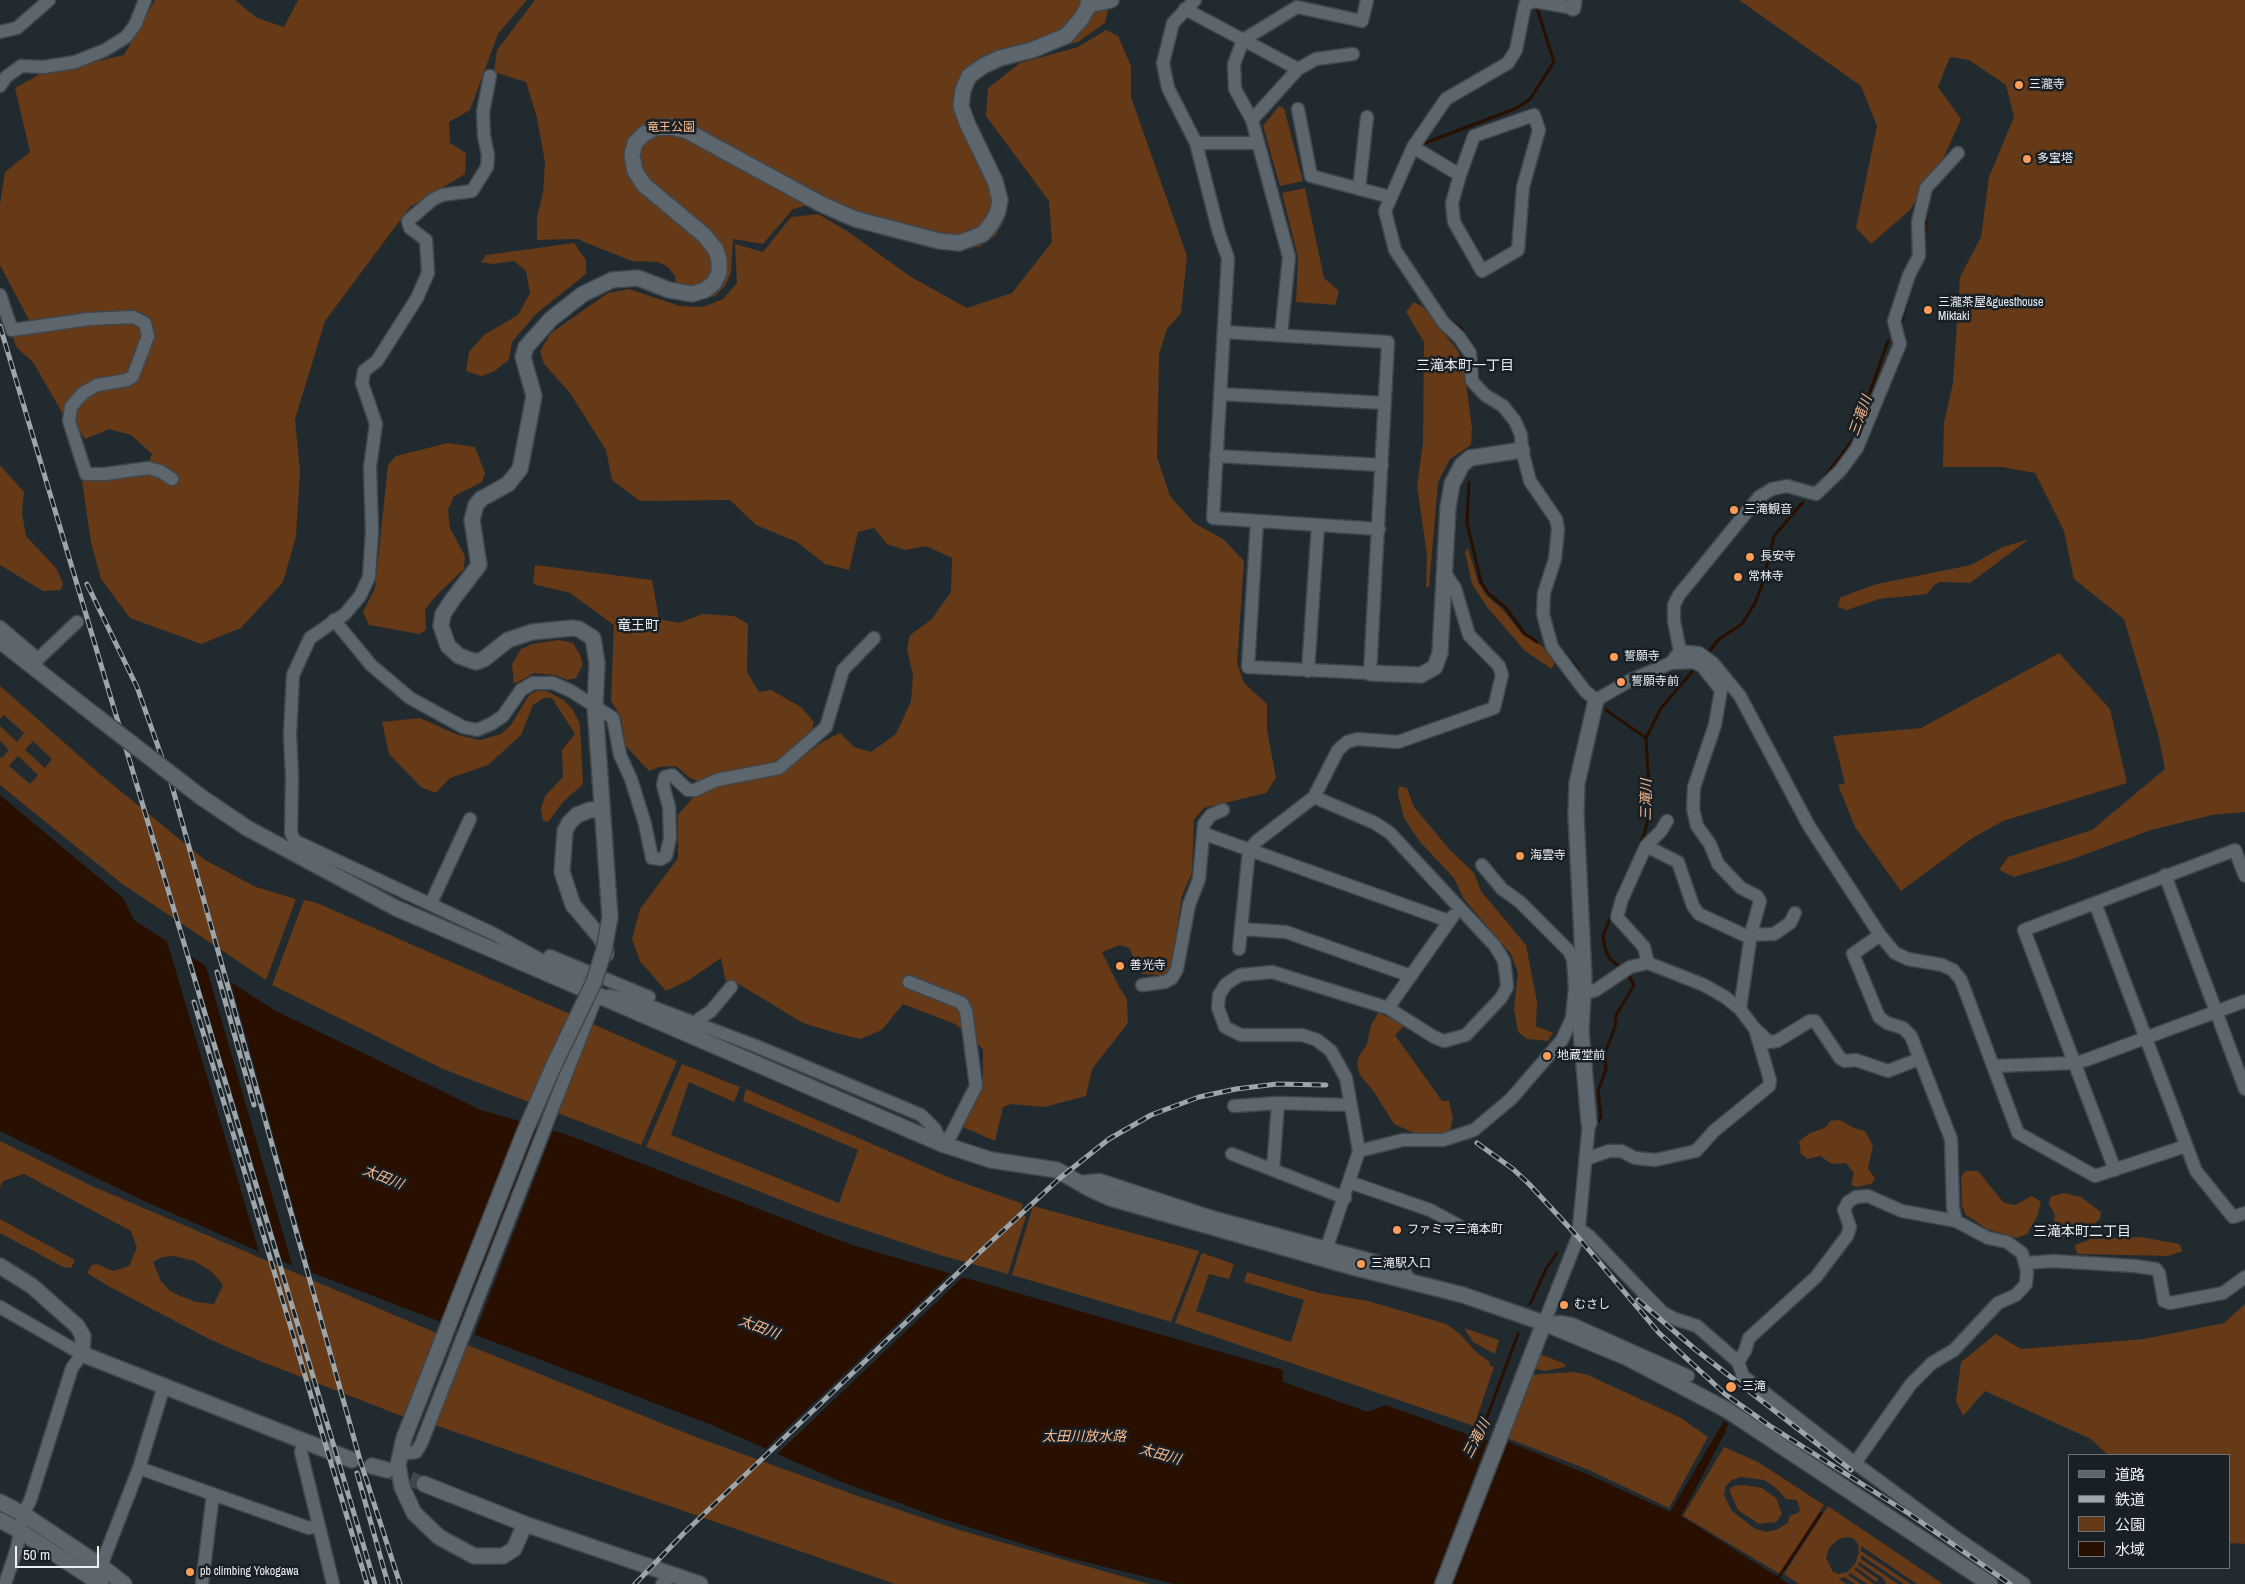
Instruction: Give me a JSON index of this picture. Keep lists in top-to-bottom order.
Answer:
{
  "districts": ["三滝本町一丁目", "竜王町", "三滝本町二丁目"],
  "water": ["三滝川", "太田川", "太田川放水路"],
  "parks": ["竜王公園"],
  "places": [
    "三瀧寺",
    "多宝塔",
    "三瀧茶屋&guesthouse Miktaki",
    "三滝観音",
    "長安寺",
    "常林寺",
    "誓願寺",
    "誓願寺前",
    "海雲寺",
    "善光寺",
    "地蔵堂前",
    "ファミマ三滝本町",
    "三滝駅入口",
    "むさし",
    "三滝",
    "pb climbing Yokogawa"
  ],
  "legend": [
    "道路",
    "鉄道",
    "公園",
    "水域"
  ],
  "scale_bar": "50 m"
}
